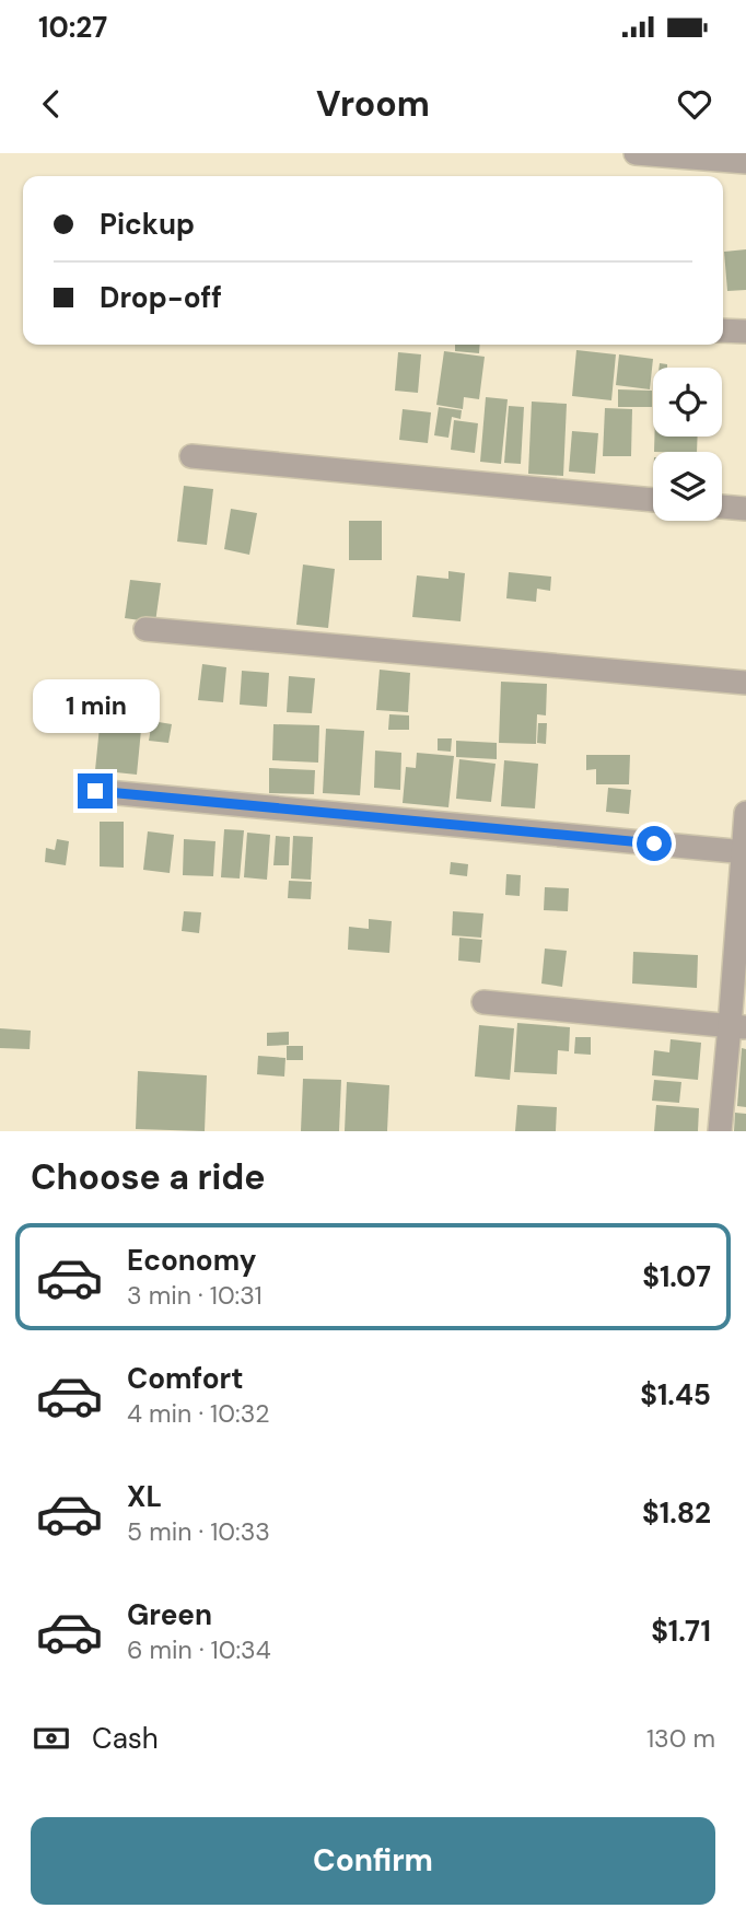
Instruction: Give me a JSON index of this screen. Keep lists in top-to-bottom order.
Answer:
{
  "page": {
    "status": "10:27",
    "header": "Vroom",
    "banner": ["Pickup", "Drop-off"],
    "bubble": "1 min",
    "heading": "Choose a ride",
    "list": [
      {
        "name": "Economy",
        "note": "3 min · 10:31",
        "value": "$1.07"
      },
      {
        "name": "Comfort",
        "note": "4 min · 10:32",
        "value": "$1.45"
      },
      {
        "name": "XL",
        "note": "5 min · 10:33",
        "value": "$1.82"
      },
      {
        "name": "Green",
        "note": "6 min · 10:34",
        "value": "$1.71"
      }
    ],
    "pay": ["Cash", "130 m"],
    "buttons": "Confirm"
  }
}
